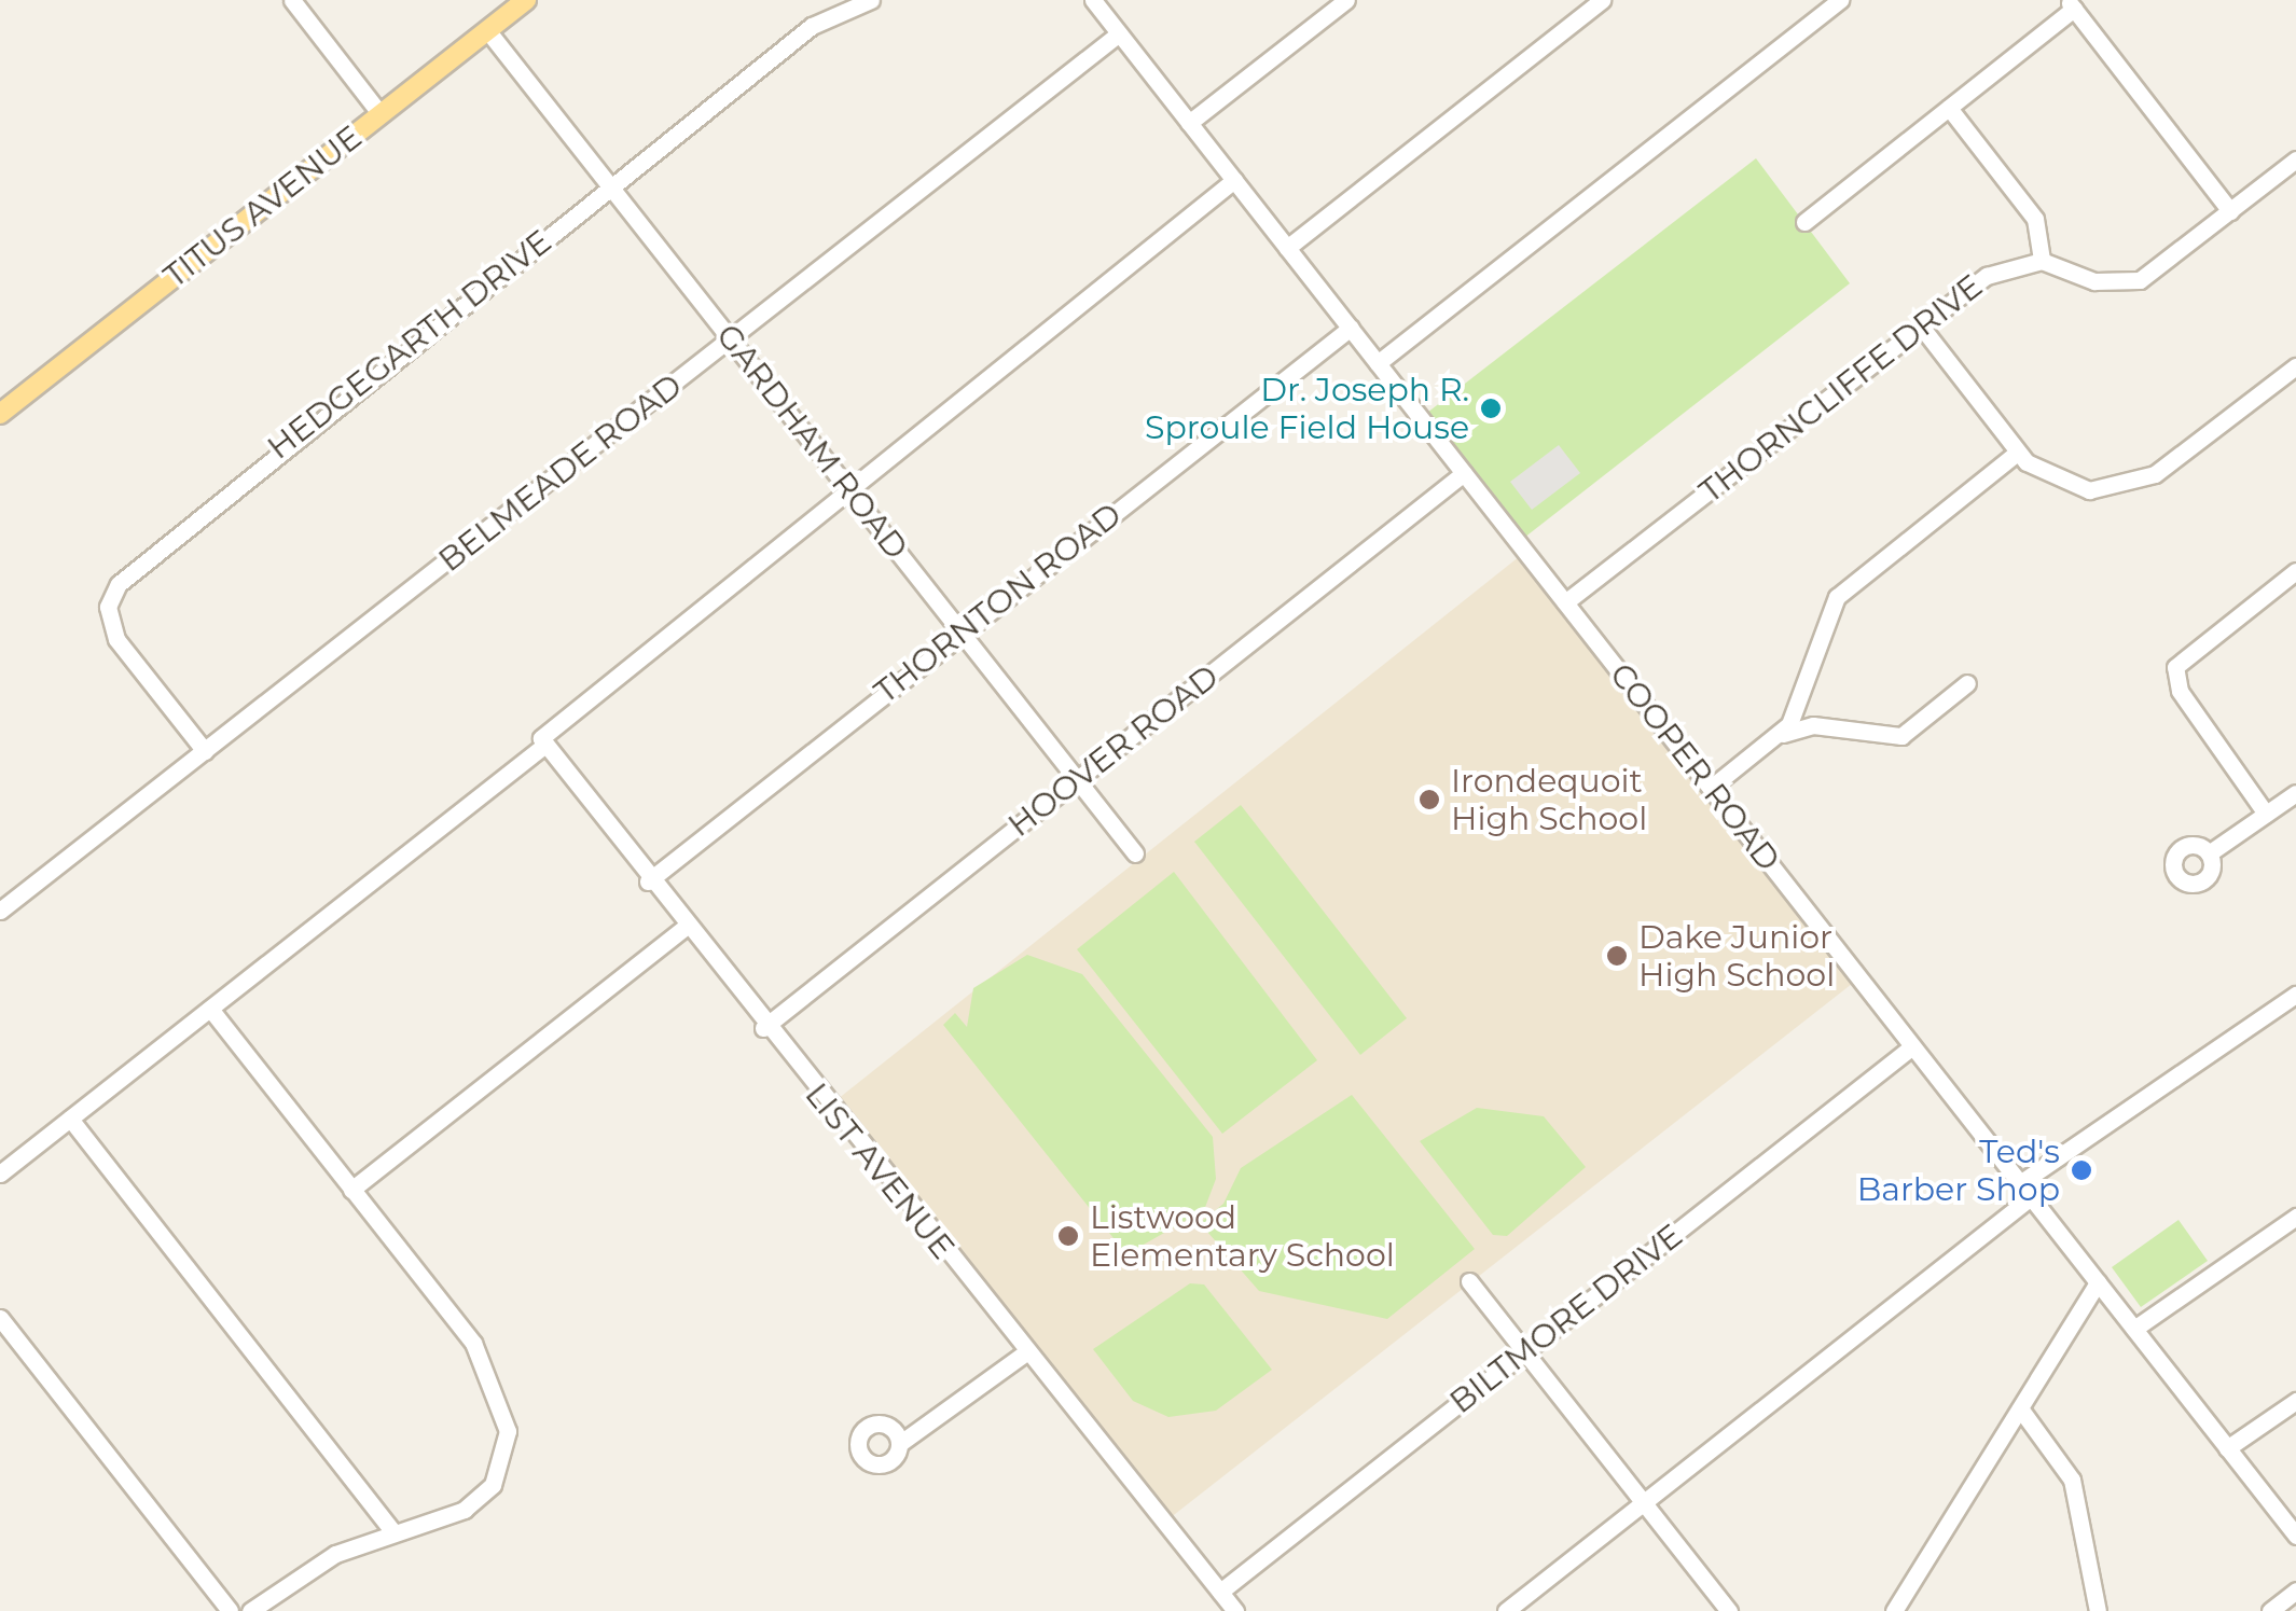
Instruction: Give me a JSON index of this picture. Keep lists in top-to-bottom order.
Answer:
{
  "streets": {
    "main road": ["TITUS AVENUE"],
    "street": [
      "HEDGEGARTH DRIVE",
      "THORNCLIFFE DRIVE",
      "GARDHAM ROAD",
      "BELMEADE ROAD",
      "THORNTON ROAD",
      "HOOVER ROAD",
      "COOPER ROAD",
      "LIST AVENUE",
      "BILTMORE DRIVE"
    ]
  },
  "crossings": [
    ["TITUS AVENUE", "GARDHAM ROAD"],
    ["HEDGEGARTH DRIVE", "GARDHAM ROAD"],
    ["HEDGEGARTH DRIVE", "BELMEADE ROAD"],
    ["THORNCLIFFE DRIVE", "COOPER ROAD"],
    ["GARDHAM ROAD", "BELMEADE ROAD"],
    ["GARDHAM ROAD", "THORNTON ROAD"],
    ["GARDHAM ROAD", "HOOVER ROAD"],
    ["BELMEADE ROAD", "COOPER ROAD"],
    ["THORNTON ROAD", "COOPER ROAD"],
    ["THORNTON ROAD", "LIST AVENUE"],
    ["HOOVER ROAD", "COOPER ROAD"],
    ["HOOVER ROAD", "LIST AVENUE"],
    ["COOPER ROAD", "BILTMORE DRIVE"],
    ["LIST AVENUE", "BILTMORE DRIVE"]
  ],
  "places": [
    "Dr. Joseph R. Sproule Field House",
    "Irondequoit High School",
    "Dake Junior High School",
    "Ted's Barber Shop",
    "Listwood Elementary School"
  ]
}
